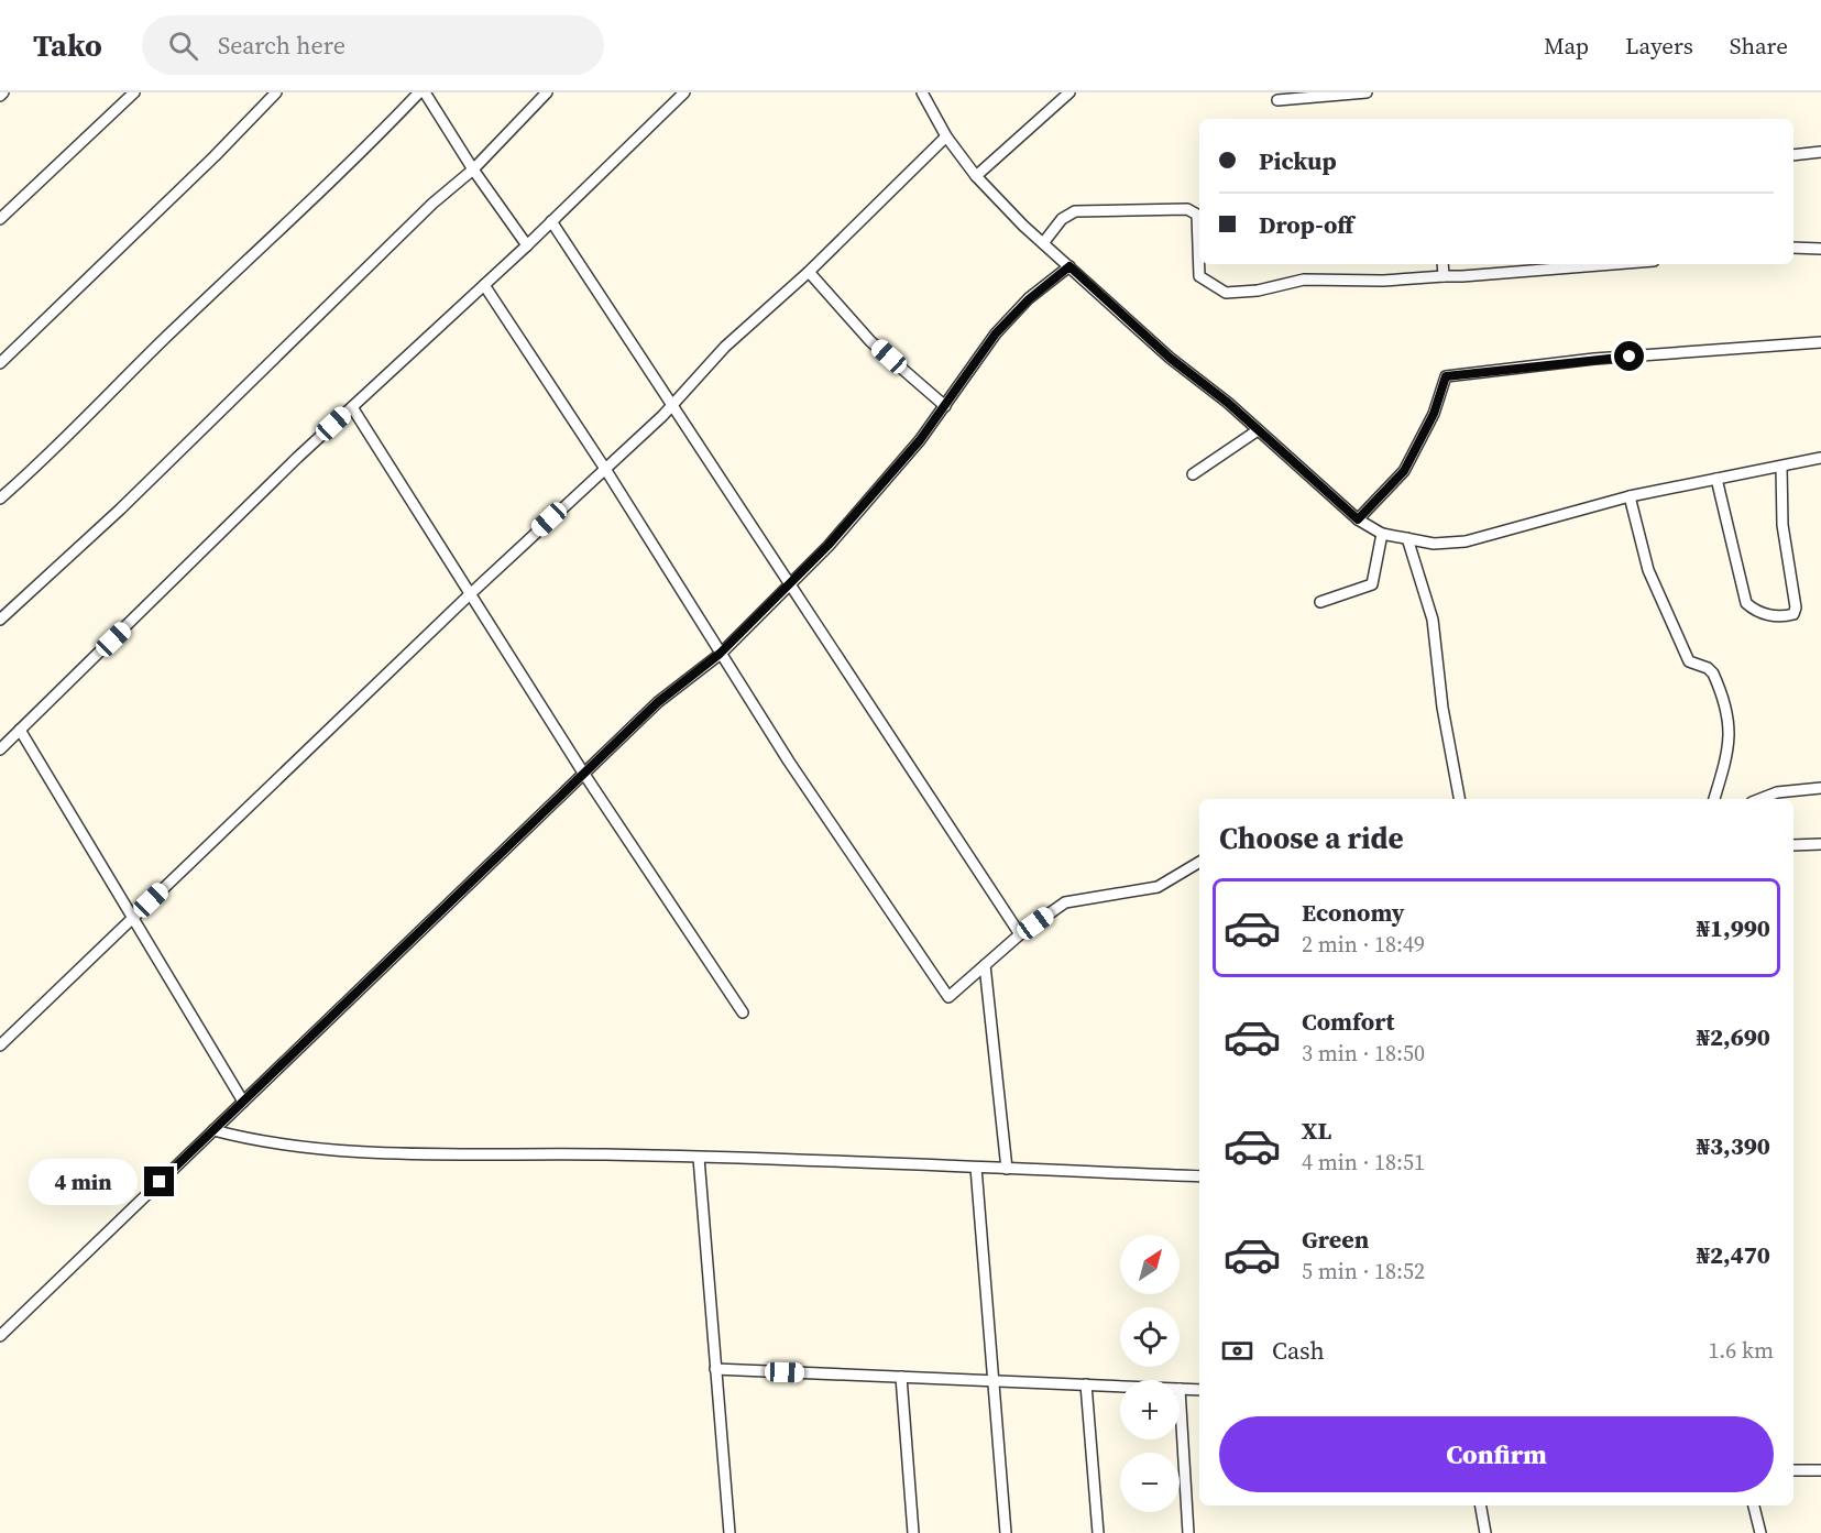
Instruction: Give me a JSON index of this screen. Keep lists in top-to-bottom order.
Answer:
{
  "north": "top right",
  "page": {
    "header": "Tako",
    "search": "Search here",
    "nav": ["Map", "Layers", "Share"],
    "banner": ["Pickup", "Drop-off"],
    "heading": "Choose a ride",
    "list": [
      {
        "name": "Economy",
        "note": "2 min · 18:49",
        "value": "₦1,990"
      },
      {
        "name": "Comfort",
        "note": "3 min · 18:50",
        "value": "₦2,690"
      },
      {
        "name": "XL",
        "note": "4 min · 18:51",
        "value": "₦3,390"
      },
      {
        "name": "Green",
        "note": "5 min · 18:52",
        "value": "₦2,470"
      }
    ],
    "bubble": "4 min",
    "map_buttons": ["+", "−"],
    "pay": ["Cash", "1.6 km"],
    "buttons": "Confirm"
  }
}
